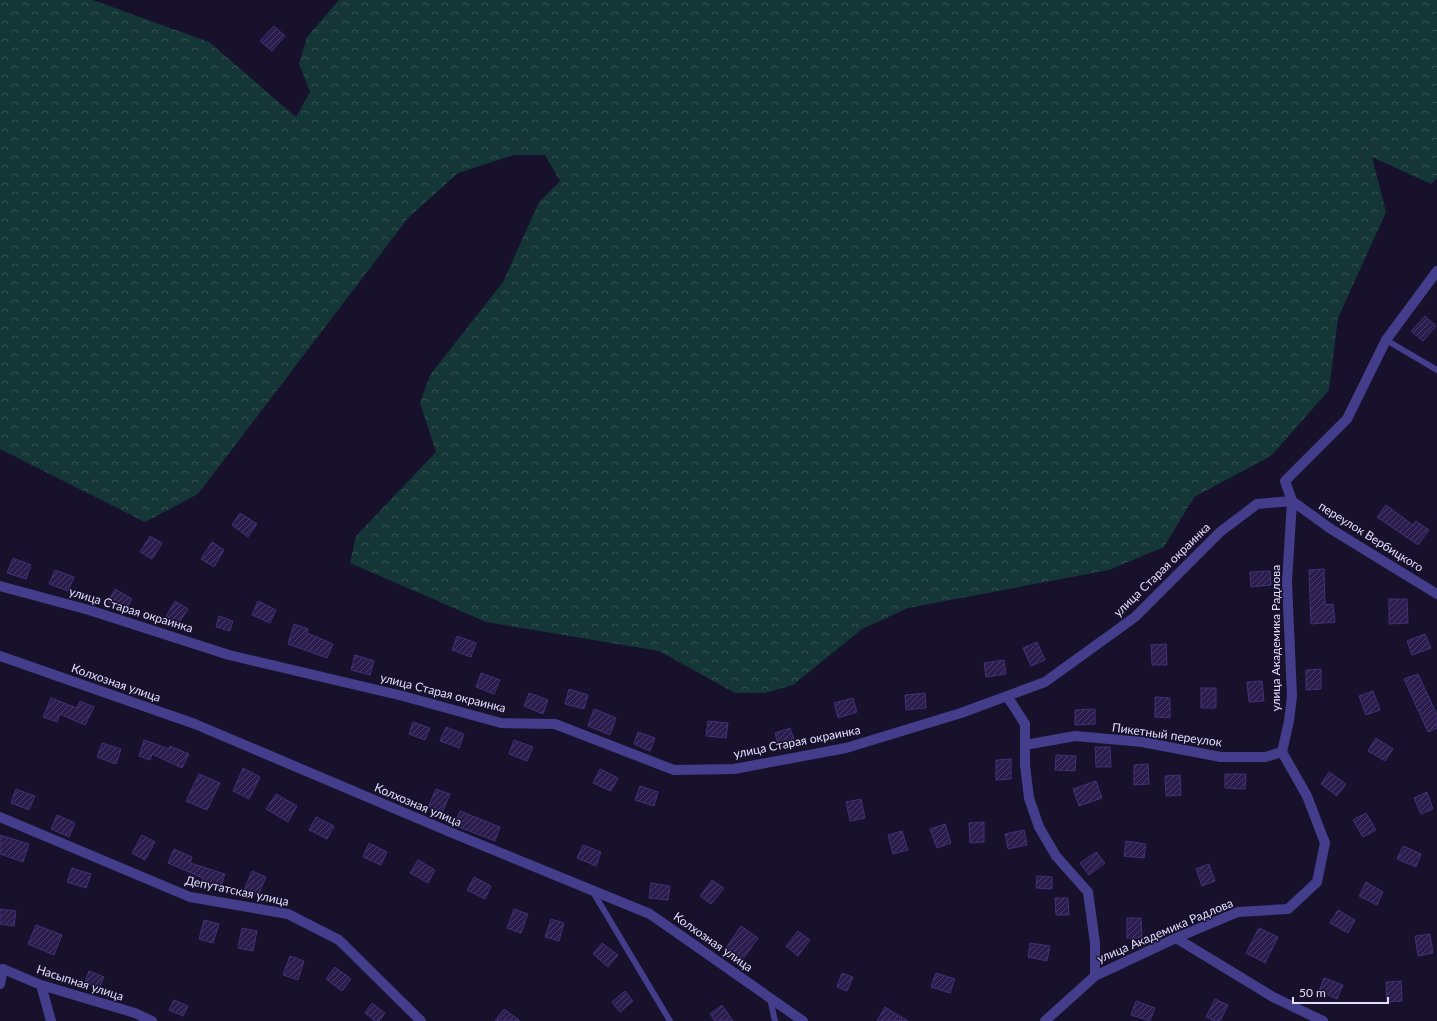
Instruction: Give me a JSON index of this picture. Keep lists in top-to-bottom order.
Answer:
{
  "streets": {
    "street": [
      "переулок Вербицкого",
      "улица Старая окраинка",
      "улица Академика Радлова",
      "Колхозная улица",
      "Пикетный переулок",
      "Депутатская улица",
      "Насыпная улица"
    ]
  },
  "crossings": [
    ["переулок Вербицкого", "улица Старая окраинка"],
    ["переулок Вербицкого", "улица Академика Радлова"],
    ["улица Старая окраинка", "улица Академика Радлова"],
    ["улица Академика Радлова", "Пикетный переулок"]
  ],
  "scale_bar": "50 m"
}
